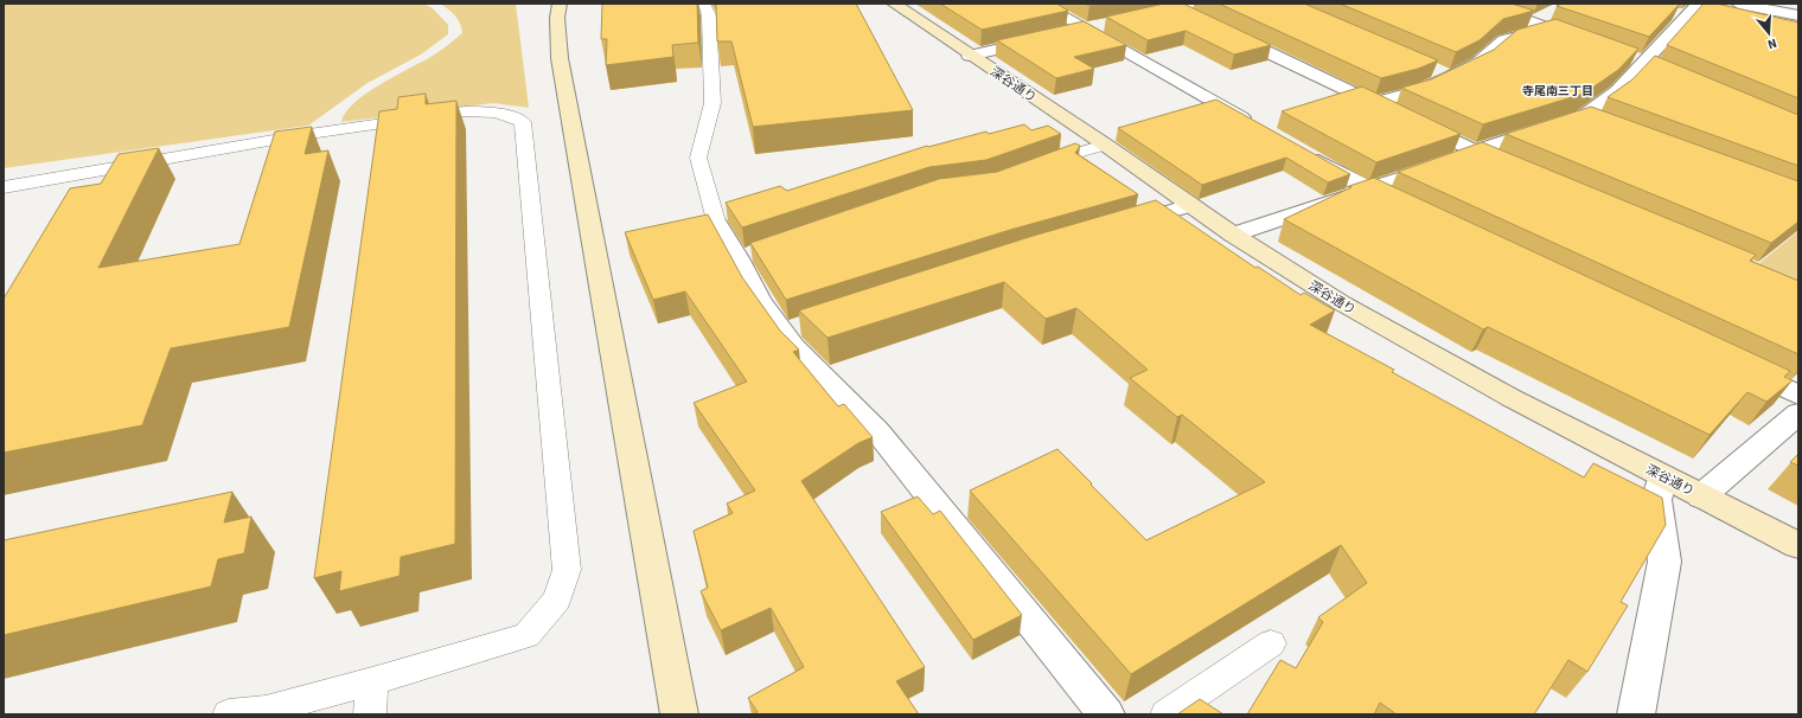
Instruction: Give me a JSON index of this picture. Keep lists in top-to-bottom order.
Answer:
{
  "streets": {
    "street": ["深谷通り"]
  },
  "districts": ["寺尾南三丁目"],
  "north": "bottom"
}
